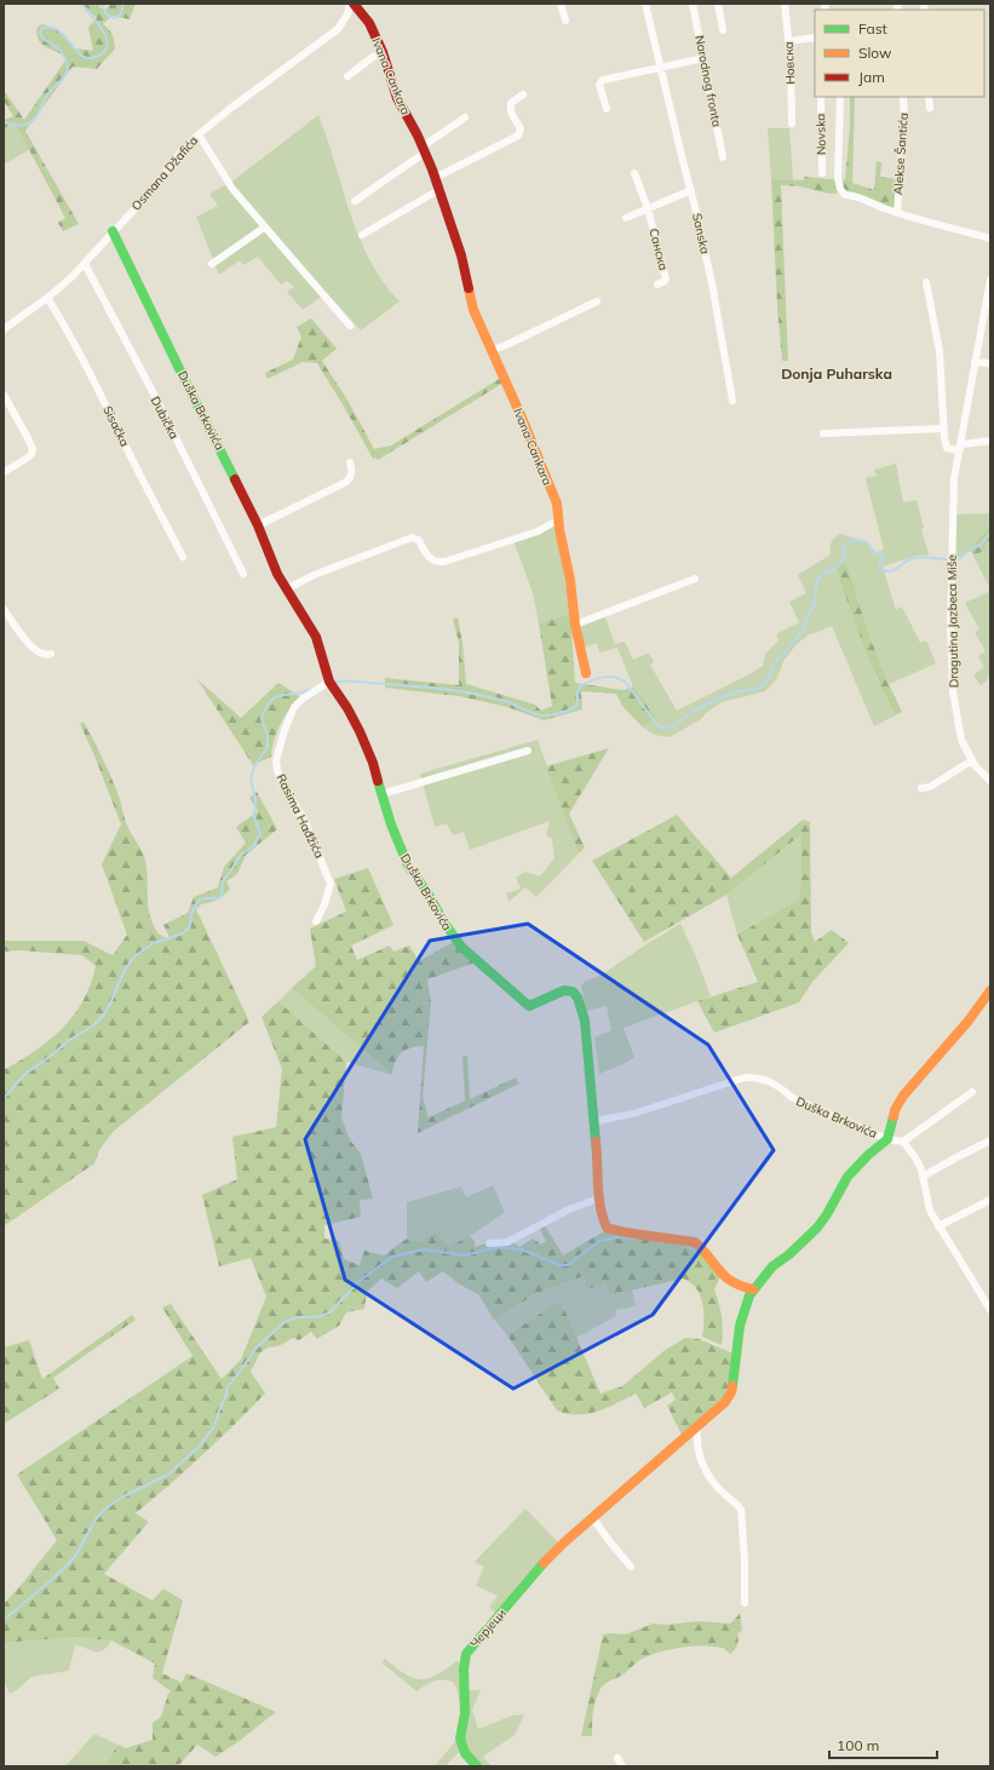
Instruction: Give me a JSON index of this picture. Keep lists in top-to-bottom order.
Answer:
{
  "streets": {
    "street": [
      "Новска",
      "Ivana Cankara",
      "Narodnog fronta",
      "Novska",
      "Alekse Šantića",
      "Osmana Džafića",
      "Sanska",
      "Санска",
      "Duška Brkovića",
      "Dubička",
      "Sisačka",
      "Dragutina Jazbeca Miše",
      "Rasima Hađžića",
      "Черјеци"
    ]
  },
  "crossings": [
    ["Osmana Džafića", "Duška Brkovića"],
    ["Osmana Džafića", "Dubička"],
    ["Osmana Džafića", "Sisačka"],
    ["Duška Brkovića", "Rasima Hađžića"],
    ["Duška Brkovića", "Черјеци"]
  ],
  "districts": ["Donja Puharska"],
  "legend": ["Fast", "Slow", "Jam"],
  "scale_bar": "100 m"
}
